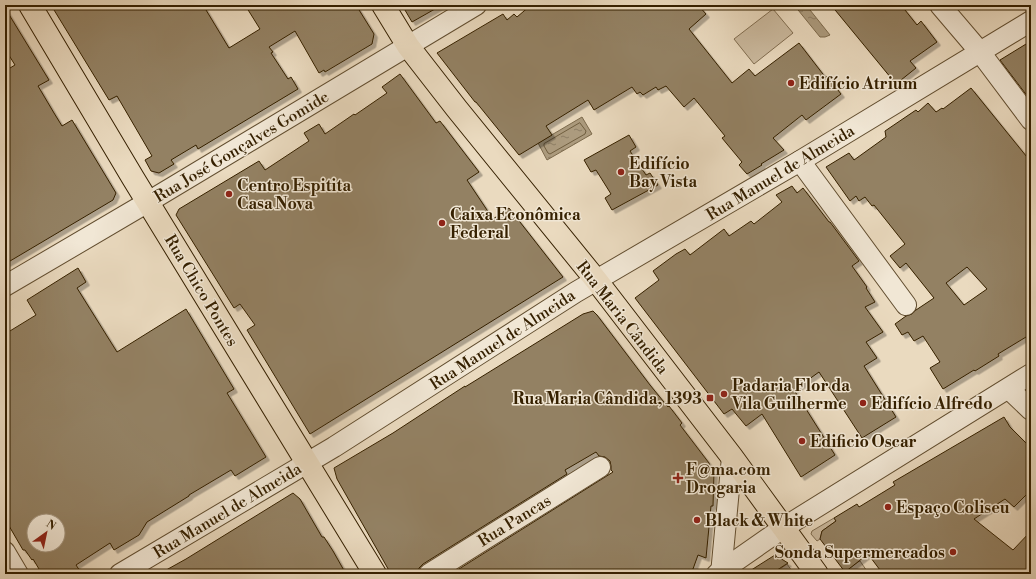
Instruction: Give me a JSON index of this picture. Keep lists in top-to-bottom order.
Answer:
{
  "streets": {
    "main road": ["Rua Chico Pontes", "Rua Maria Cândida"],
    "street": ["Rua José Gonçalves Gomide", "Rua Manuel de Almeida", "Rua Pancas"]
  },
  "crossings": [
    ["Rua José Gonçalves Gomide", "Rua Chico Pontes"],
    ["Rua José Gonçalves Gomide", "Rua Maria Cândida"],
    ["Rua Manuel de Almeida", "Rua Chico Pontes"],
    ["Rua Manuel de Almeida", "Rua Maria Cândida"]
  ],
  "places": {
    "other": [
      "Edifício Atrium",
      "Edifício Bay Vista",
      "Centro Espitita Casa Nova",
      "Caixa Econômica Federal",
      "Padaria Flor da Vila Guilherme",
      "Edifício Alfredo",
      "Edificio Oscar",
      "Espaço Coliseu",
      "Black & White",
      "Sonda Supermercados"
    ],
    "transit": ["Rua Maria Cândida, 1393"],
    "health": ["F@ma.com Drogaria"]
  },
  "north": "top right"
}
